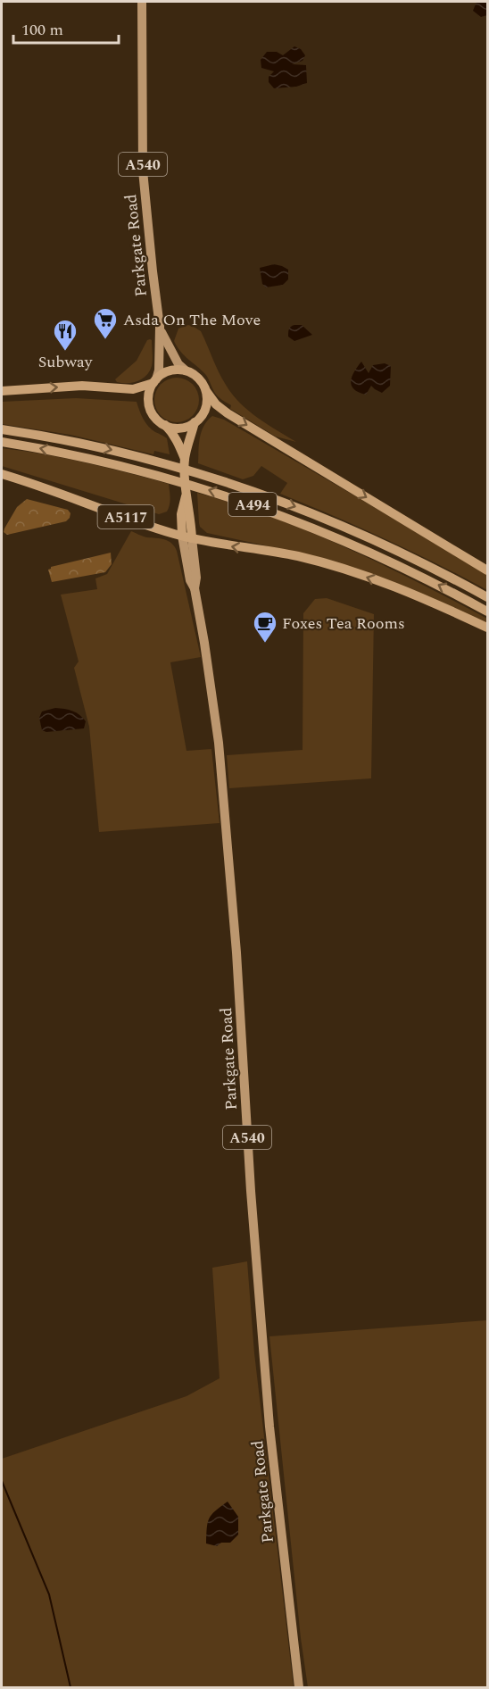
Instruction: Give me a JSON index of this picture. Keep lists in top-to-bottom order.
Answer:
{
  "streets": {
    "highway": [
      "A540",
      "Parkgate Road",
      "A494",
      "A5117"
    ]
  },
  "crossings": [
    ["Parkgate Road", "A5117"]
  ],
  "places": {
    "supermarket": ["Asda On The Move"],
    "restaurant": ["Subway"],
    "cafe": ["Foxes Tea Rooms"]
  },
  "scale_bar": "100 m"
}
